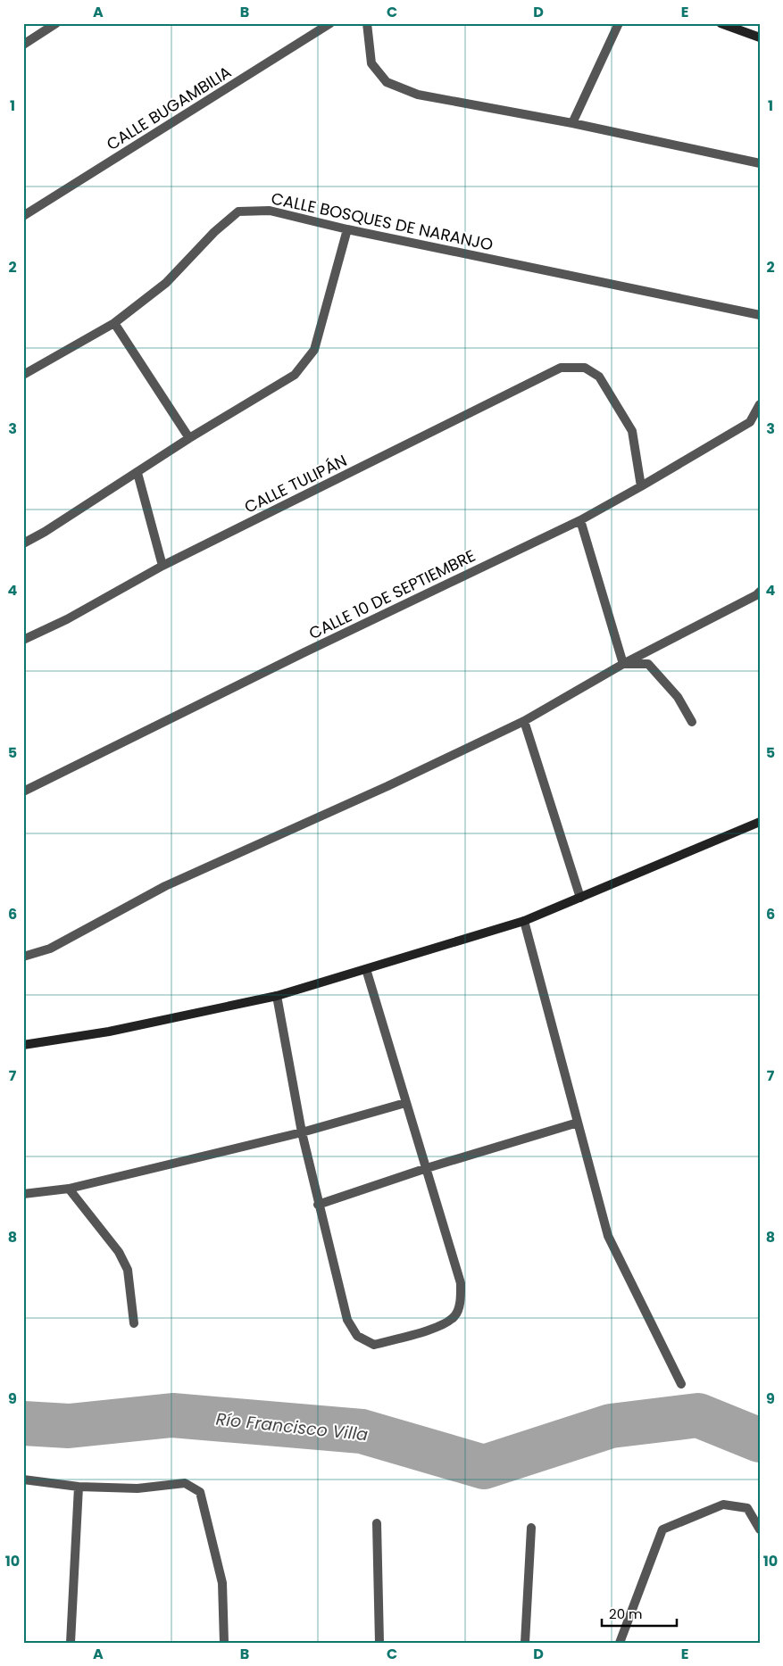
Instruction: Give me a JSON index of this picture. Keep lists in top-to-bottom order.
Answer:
{
  "streets": {
    "street": [
      "CALLE BUGAMBILIA",
      "CALLE BOSQUES DE NARANJO",
      "CALLE TULIPÁN",
      "CALLE 10 DE SEPTIEMBRE"
    ]
  },
  "crossings": [
    ["CALLE TULIPÁN", "CALLE 10 DE SEPTIEMBRE"]
  ],
  "water": ["Río Francisco Villa"],
  "scale_bar": "20 m",
  "grid": {
    "columns": [
      "A",
      "B",
      "C",
      "D",
      "E"
    ],
    "rows": [
      "1",
      "2",
      "3",
      "4",
      "5",
      "6",
      "7",
      "8",
      "9",
      "10"
    ]
  }
}
